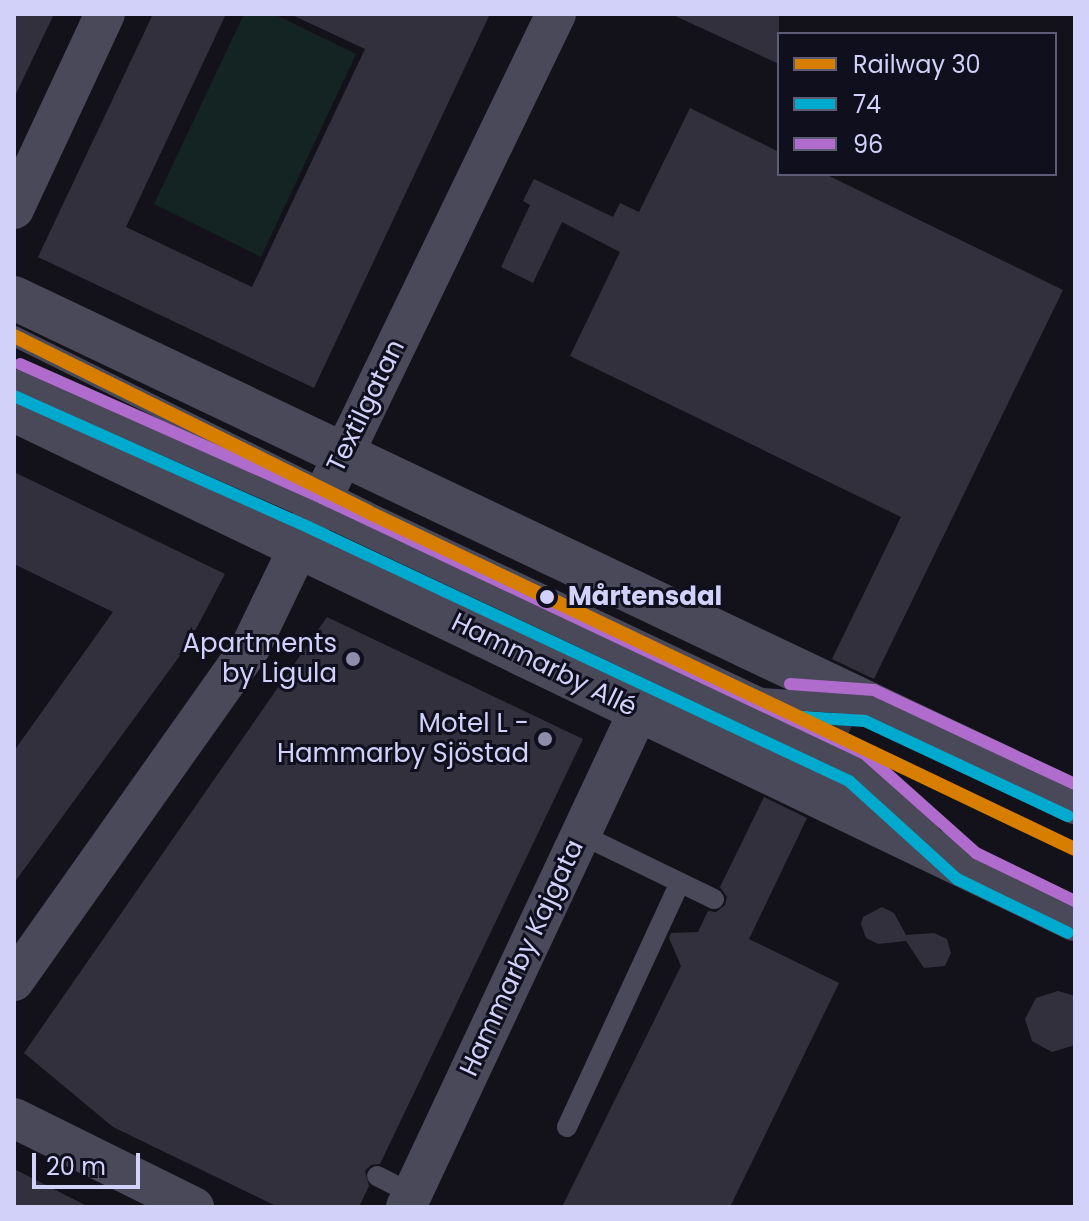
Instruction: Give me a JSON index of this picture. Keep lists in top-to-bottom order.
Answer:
{
  "streets": {
    "street": ["Textilgatan", "Hammarby Allé", "Hammarby Kajgata"]
  },
  "crossings": [
    ["Textilgatan", "Hammarby Allé"],
    ["Hammarby Allé", "Hammarby Kajgata"]
  ],
  "places": ["Mårtensdal", "Apartments by Ligula", "Motel L - Hammarby Sjöstad"],
  "lines": ["rail line 30", "transit line 96", "transit line 74"],
  "legend": ["Railway 30", "74", "96"],
  "scale_bar": "20 m"
}
